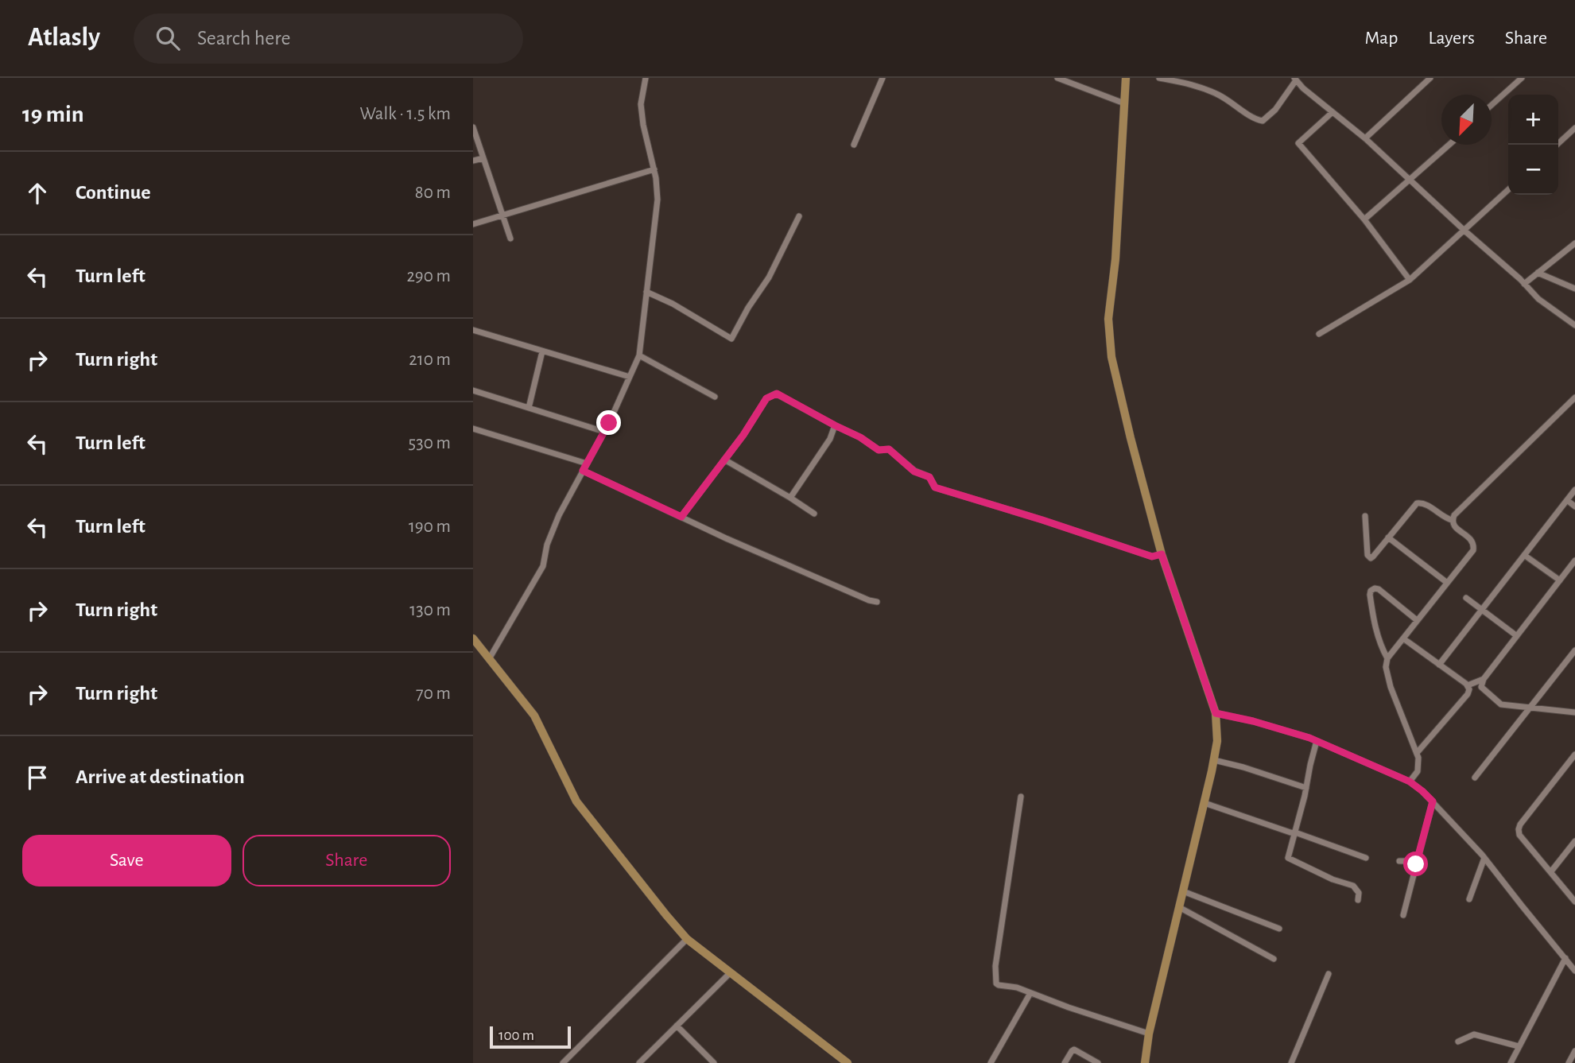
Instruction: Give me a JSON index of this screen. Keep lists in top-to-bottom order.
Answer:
{
  "scale_bar": "100 m",
  "north": "bottom left",
  "page": {
    "header": "Atlasly",
    "search": "Search here",
    "nav": ["Map", "Layers", "Share"],
    "heading": ["19 min", "Walk · 1.5 km"],
    "map_buttons": ["+", "−"],
    "list": [
      ["Continue", "80 m"],
      ["Turn left", "290 m"],
      ["Turn right", "210 m"],
      ["Turn left", "530 m"],
      ["Turn left", "190 m"],
      ["Turn right", "130 m"],
      ["Turn right", "70 m"],
      "Arrive at destination"
    ],
    "buttons": ["Save", "Share"],
    "scale": "100 m"
  }
}
